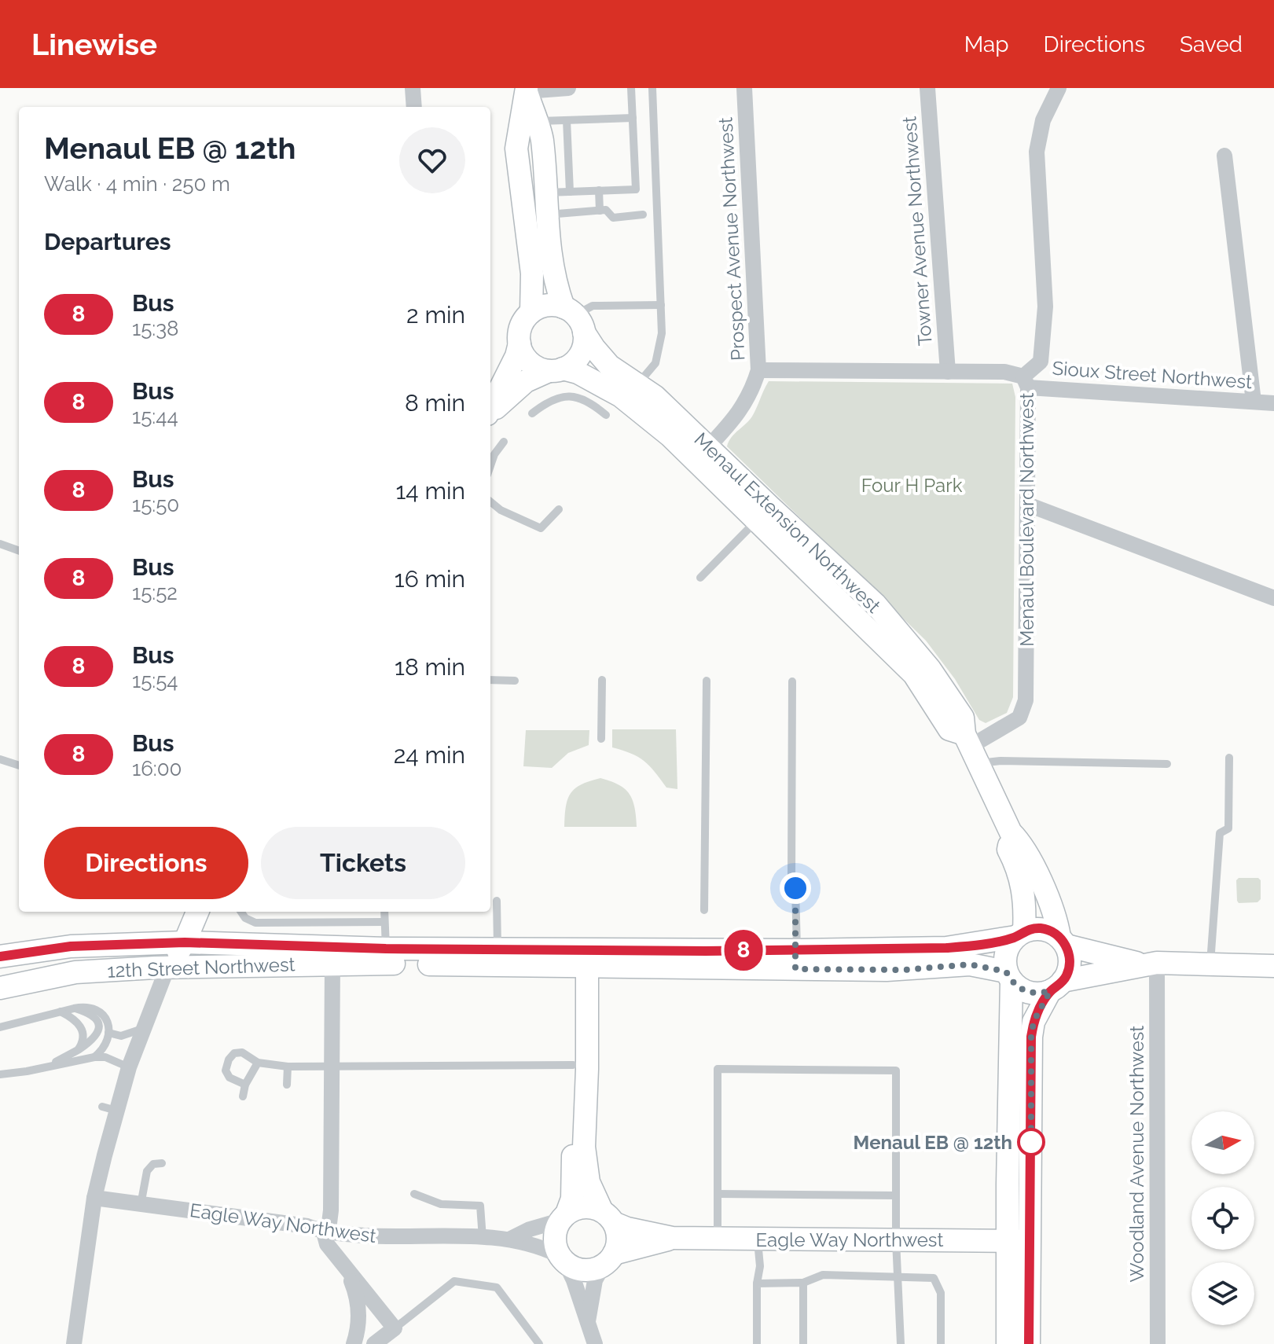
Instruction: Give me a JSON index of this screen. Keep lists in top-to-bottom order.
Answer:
{
  "streets": {
    "main road": ["Menaul Extension Northwest", "12th Street Northwest", "Eagle Way Northwest"],
    "street": [
      "Towner Avenue Northwest",
      "Prospect Avenue Northwest",
      "Sioux Street Northwest",
      "Menaul Boulevard Northwest",
      "Woodland Avenue Northwest"
    ]
  },
  "crossings": [
    ["Towner Avenue Northwest", "Sioux Street Northwest"],
    ["Prospect Avenue Northwest", "Sioux Street Northwest"],
    ["Prospect Avenue Northwest", "Menaul Extension Northwest"],
    ["Sioux Street Northwest", "Menaul Boulevard Northwest"],
    ["Menaul Boulevard Northwest", "Menaul Extension Northwest"]
  ],
  "parks": ["Four H Park"],
  "places": ["Menaul EB @ 12th"],
  "lines": ["bus line 8"],
  "north": "right",
  "page": {
    "header": "Linewise",
    "nav": ["Map", "Directions", "Saved"],
    "on_map": "8",
    "heading": [
      ["Menaul EB @ 12th", "Walk · 4 min · 250 m"],
      "Departures"
    ],
    "list": [
      {
        "mark": "8",
        "name": "Bus",
        "note": "15:38",
        "value": "2 min"
      },
      {
        "mark": "8",
        "name": "Bus",
        "note": "15:44",
        "value": "8 min"
      },
      {
        "mark": "8",
        "name": "Bus",
        "note": "15:50",
        "value": "14 min"
      },
      {
        "mark": "8",
        "name": "Bus",
        "note": "15:52",
        "value": "16 min"
      },
      {
        "mark": "8",
        "name": "Bus",
        "note": "15:54",
        "value": "18 min"
      },
      {
        "mark": "8",
        "name": "Bus",
        "note": "16:00",
        "value": "24 min"
      }
    ],
    "buttons": ["Directions", "Tickets"]
  }
}
